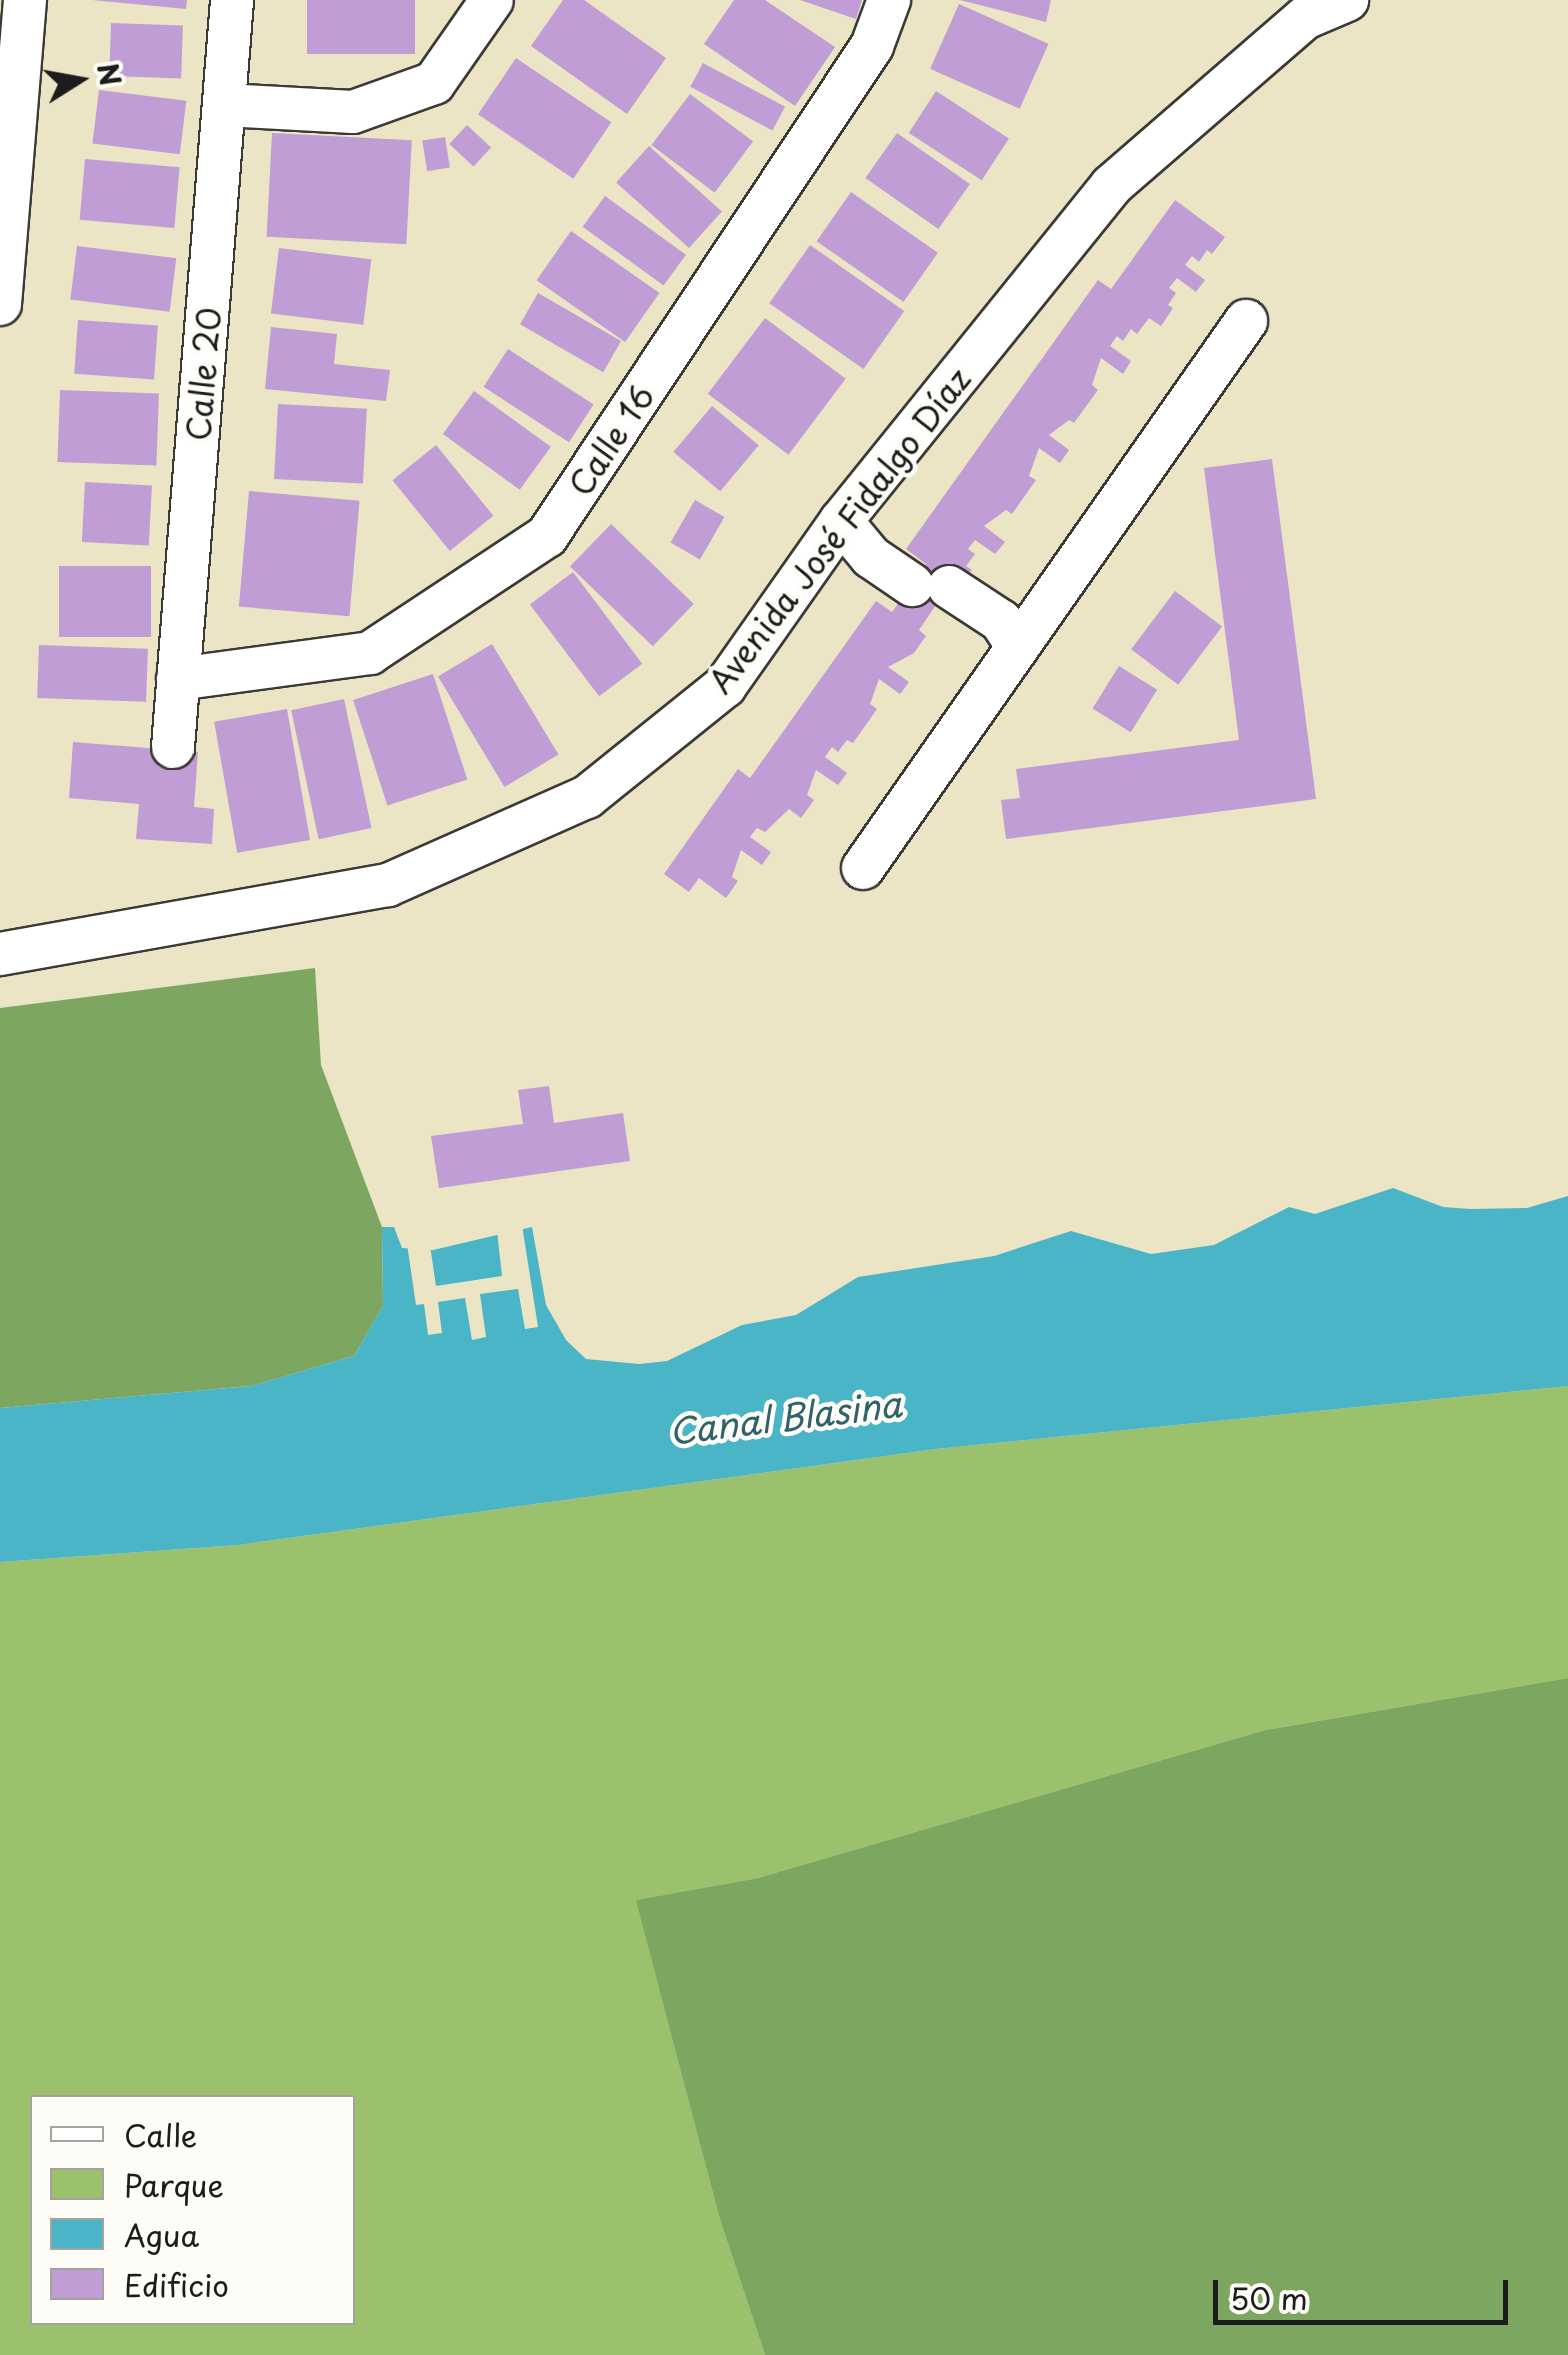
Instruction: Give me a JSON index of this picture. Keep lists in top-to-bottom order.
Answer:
{
  "streets": {
    "street": ["Calle 20", "Calle 16", "Avenida José Fidalgo Díaz"]
  },
  "crossings": [
    ["Calle 20", "Calle 16"]
  ],
  "water": ["Canal Blasina"],
  "legend": [
    "Calle",
    "Parque",
    "Agua",
    "Edificio"
  ],
  "scale_bar": "50 m",
  "north": "right"
}
